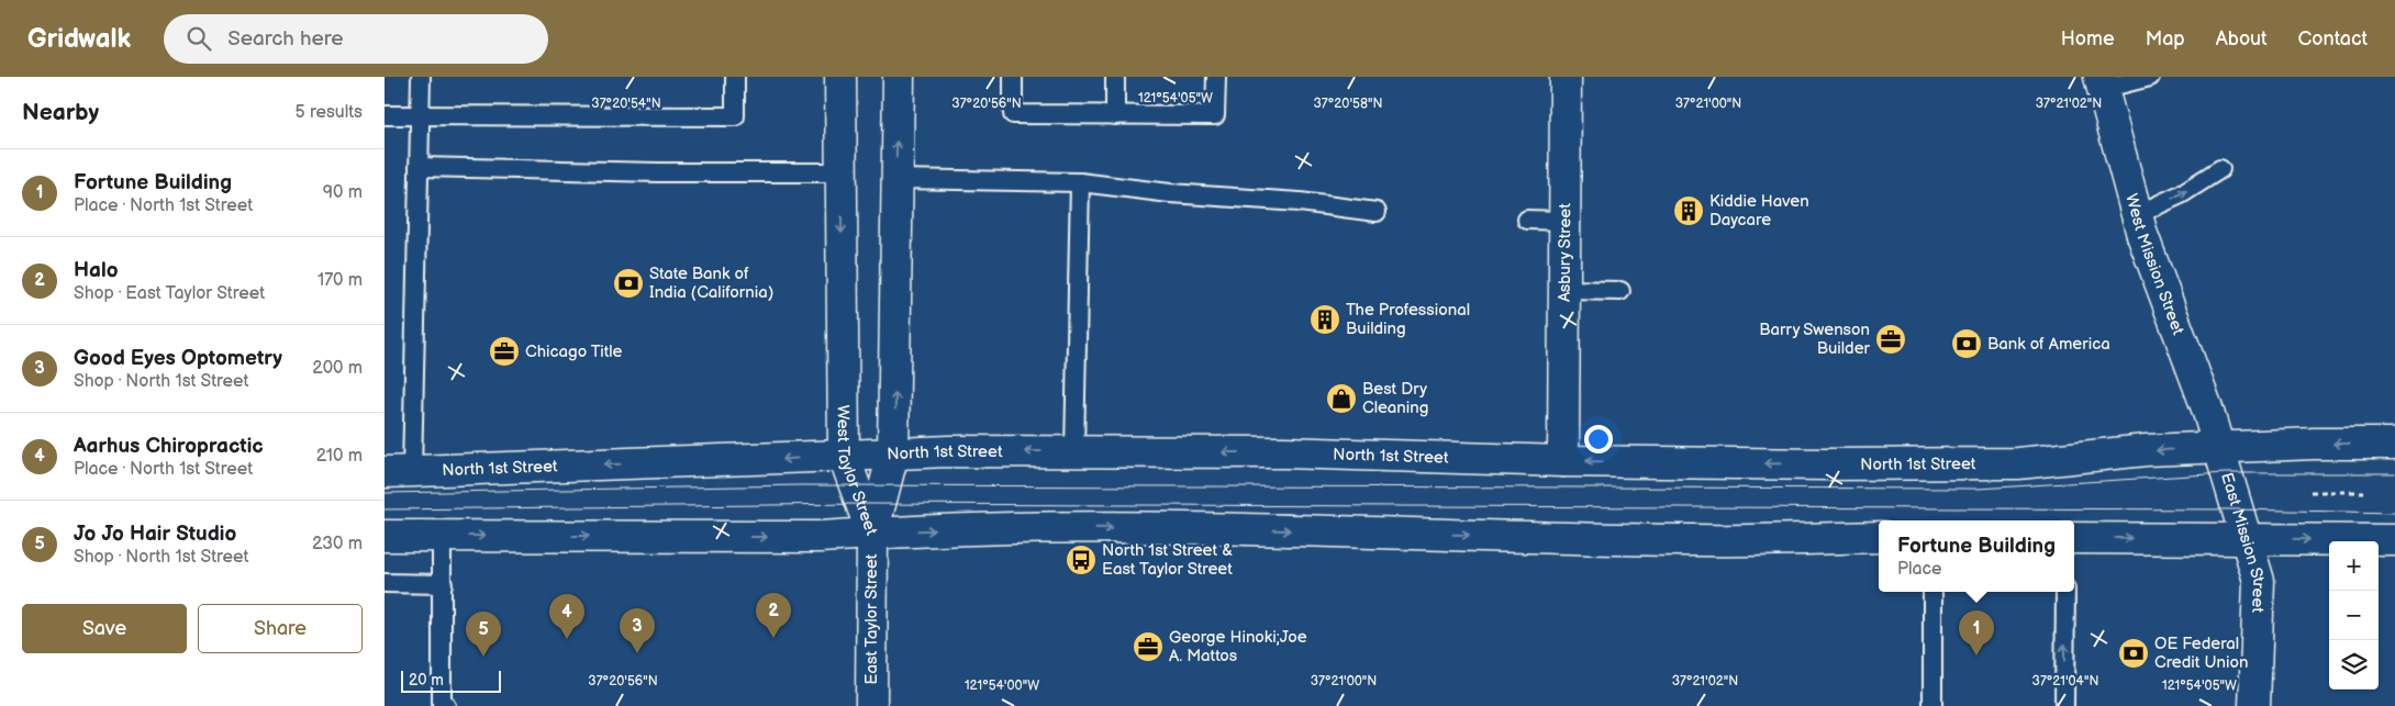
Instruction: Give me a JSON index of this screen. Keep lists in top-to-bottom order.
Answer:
{
  "streets": {
    "main road": [
      "Asbury Street",
      "West Mission Street",
      "North 1st Street",
      "West Taylor Street",
      "East Mission Street",
      "East Taylor Street"
    ]
  },
  "crossings": [
    ["Asbury Street", "North 1st Street"],
    ["West Mission Street", "North 1st Street"],
    ["West Mission Street", "East Mission Street"],
    ["North 1st Street", "West Taylor Street"],
    ["North 1st Street", "East Mission Street"],
    ["West Taylor Street", "East Taylor Street"]
  ],
  "places": {
    "building": ["Kiddie Haven Daycare", "The Professional Building"],
    "bank": ["State Bank of India (California)", "Bank of America", "OE Federal Credit Union"],
    "office": ["Barry Swenson Builder", "Chicago Title", "George Hinoki;Joe A. Mattos"],
    "shop": ["Best Dry Cleaning"],
    "bus stop": ["North 1st Street & East Taylor Street"]
  },
  "scale_bar": "20 m",
  "page": {
    "header": "Gridwalk",
    "search": "Search here",
    "nav": [
      "Home",
      "Map",
      "About",
      "Contact"
    ],
    "heading": ["Nearby", "5 results"],
    "list": [
      {
        "mark": "1",
        "name": "Fortune Building",
        "note": "Place · North 1st Street",
        "value": "90 m"
      },
      {
        "mark": "2",
        "name": "Halo",
        "note": "Shop · East Taylor Street",
        "value": "170 m"
      },
      {
        "mark": "3",
        "name": "Good Eyes Optometry",
        "note": "Shop · North 1st Street",
        "value": "200 m"
      },
      {
        "mark": "4",
        "name": "Aarhus Chiropractic",
        "note": "Place · North 1st Street",
        "value": "210 m"
      },
      {
        "mark": "5",
        "name": "Jo Jo Hair Studio",
        "note": "Shop · North 1st Street",
        "value": "230 m"
      }
    ],
    "popup": ["Fortune Building", "Place"],
    "map_buttons": ["+", "−"],
    "buttons": ["Save", "Share"],
    "pins": [
      "2",
      "4",
      "3",
      "1",
      "5"
    ],
    "scale": "20 m"
  },
  "coordinates": [
    "121°54'05\"W",
    "37°20'54\"N",
    "37°21'02\"N",
    "37°20'56\"N",
    "37°20'58\"N",
    "37°21'00\"N",
    "37°21'04\"N",
    "121°54'00\"W"
  ]
}
